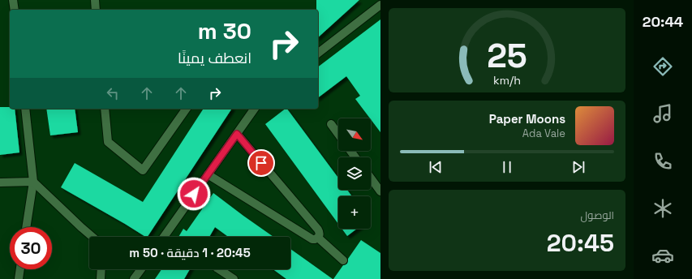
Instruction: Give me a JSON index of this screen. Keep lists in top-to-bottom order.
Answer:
{
  "north": "bottom right",
  "page": {
    "tabs": "20:44",
    "turn": ["30 m", "انعطف يمينًا"],
    "song": ["Paper Moons", "Ada Vale"],
    "map_buttons": "+",
    "tile": ["الوصول", "20:45"],
    "limit": "30",
    "trip": "20:45 · 1 دقيقة · 50 m",
    "gauge": ["25", "km/h"]
  }
}
